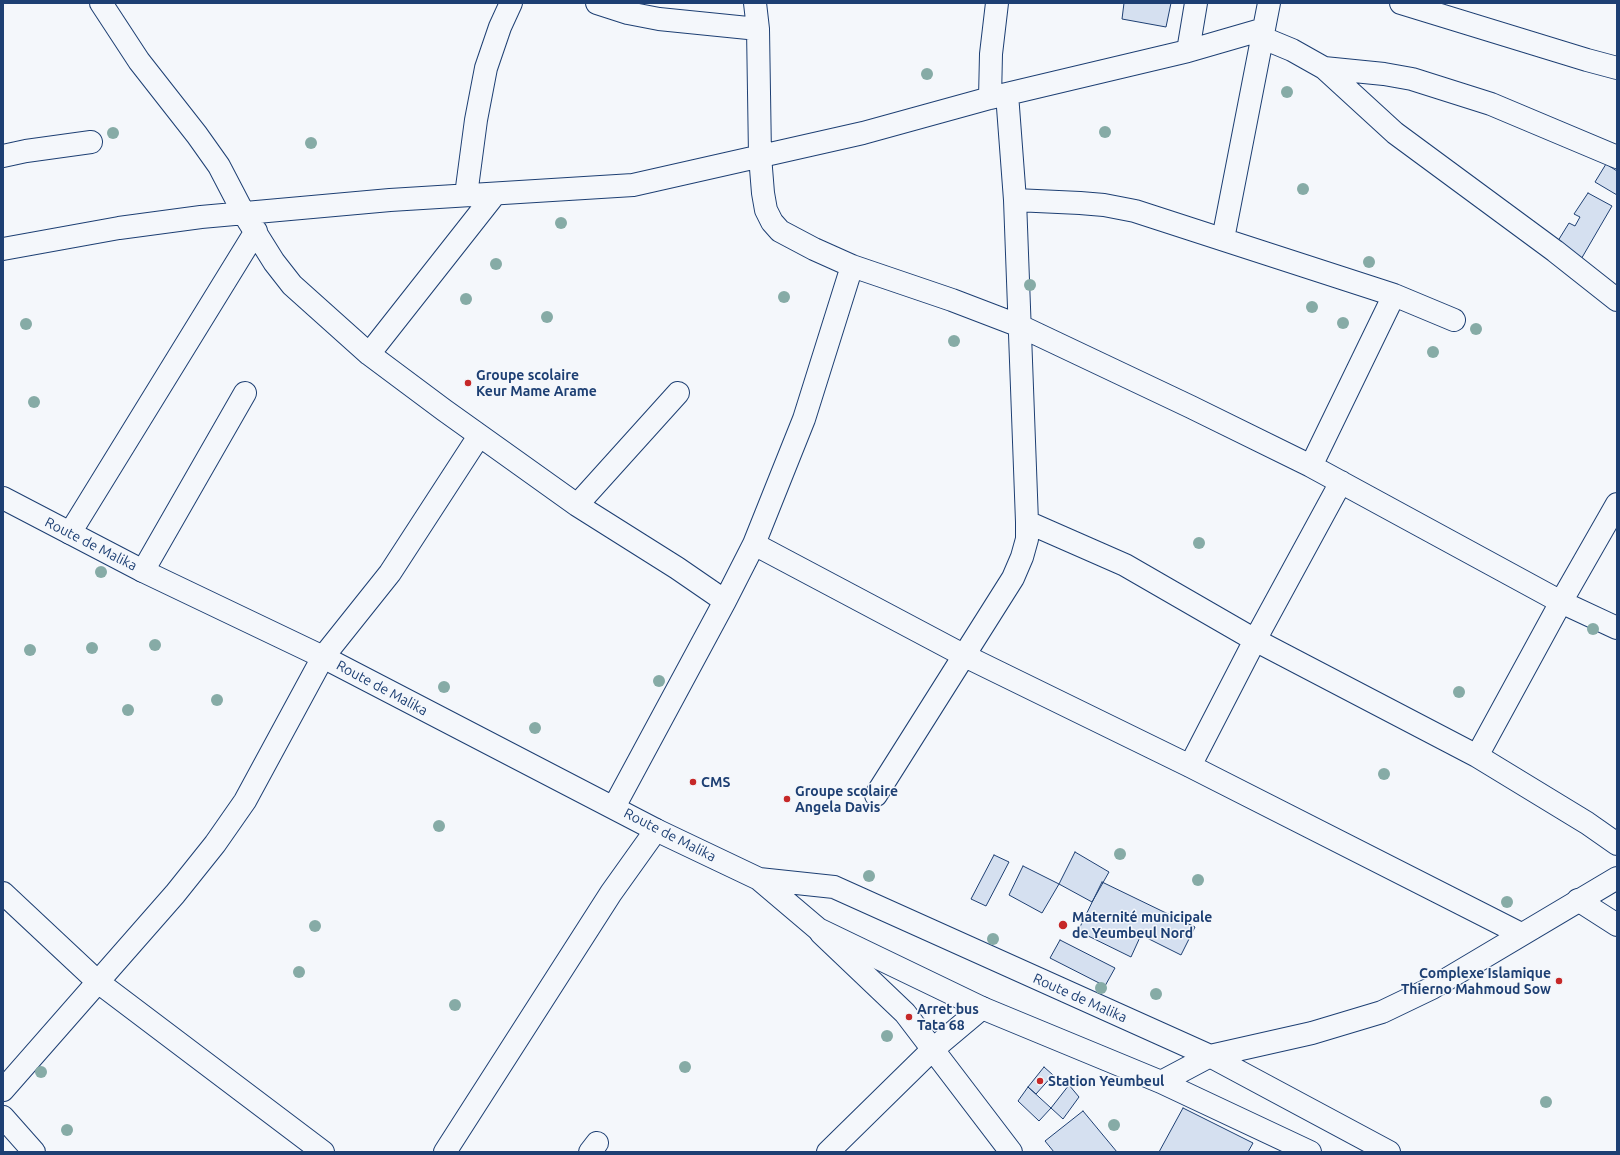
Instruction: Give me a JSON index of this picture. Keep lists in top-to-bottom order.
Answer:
{
  "streets": {
    "street": ["Route de Malika"]
  },
  "places": [
    "Groupe scolaire Keur Mame Arame",
    "CMS",
    "Groupe scolaire Angela Davis",
    "Maternité municipale de Yeumbeul Nord",
    "Complexe Islamique Thierno Mahmoud Sow",
    "Arret bus Tata 68",
    "Station Yeumbeul"
  ]
}
